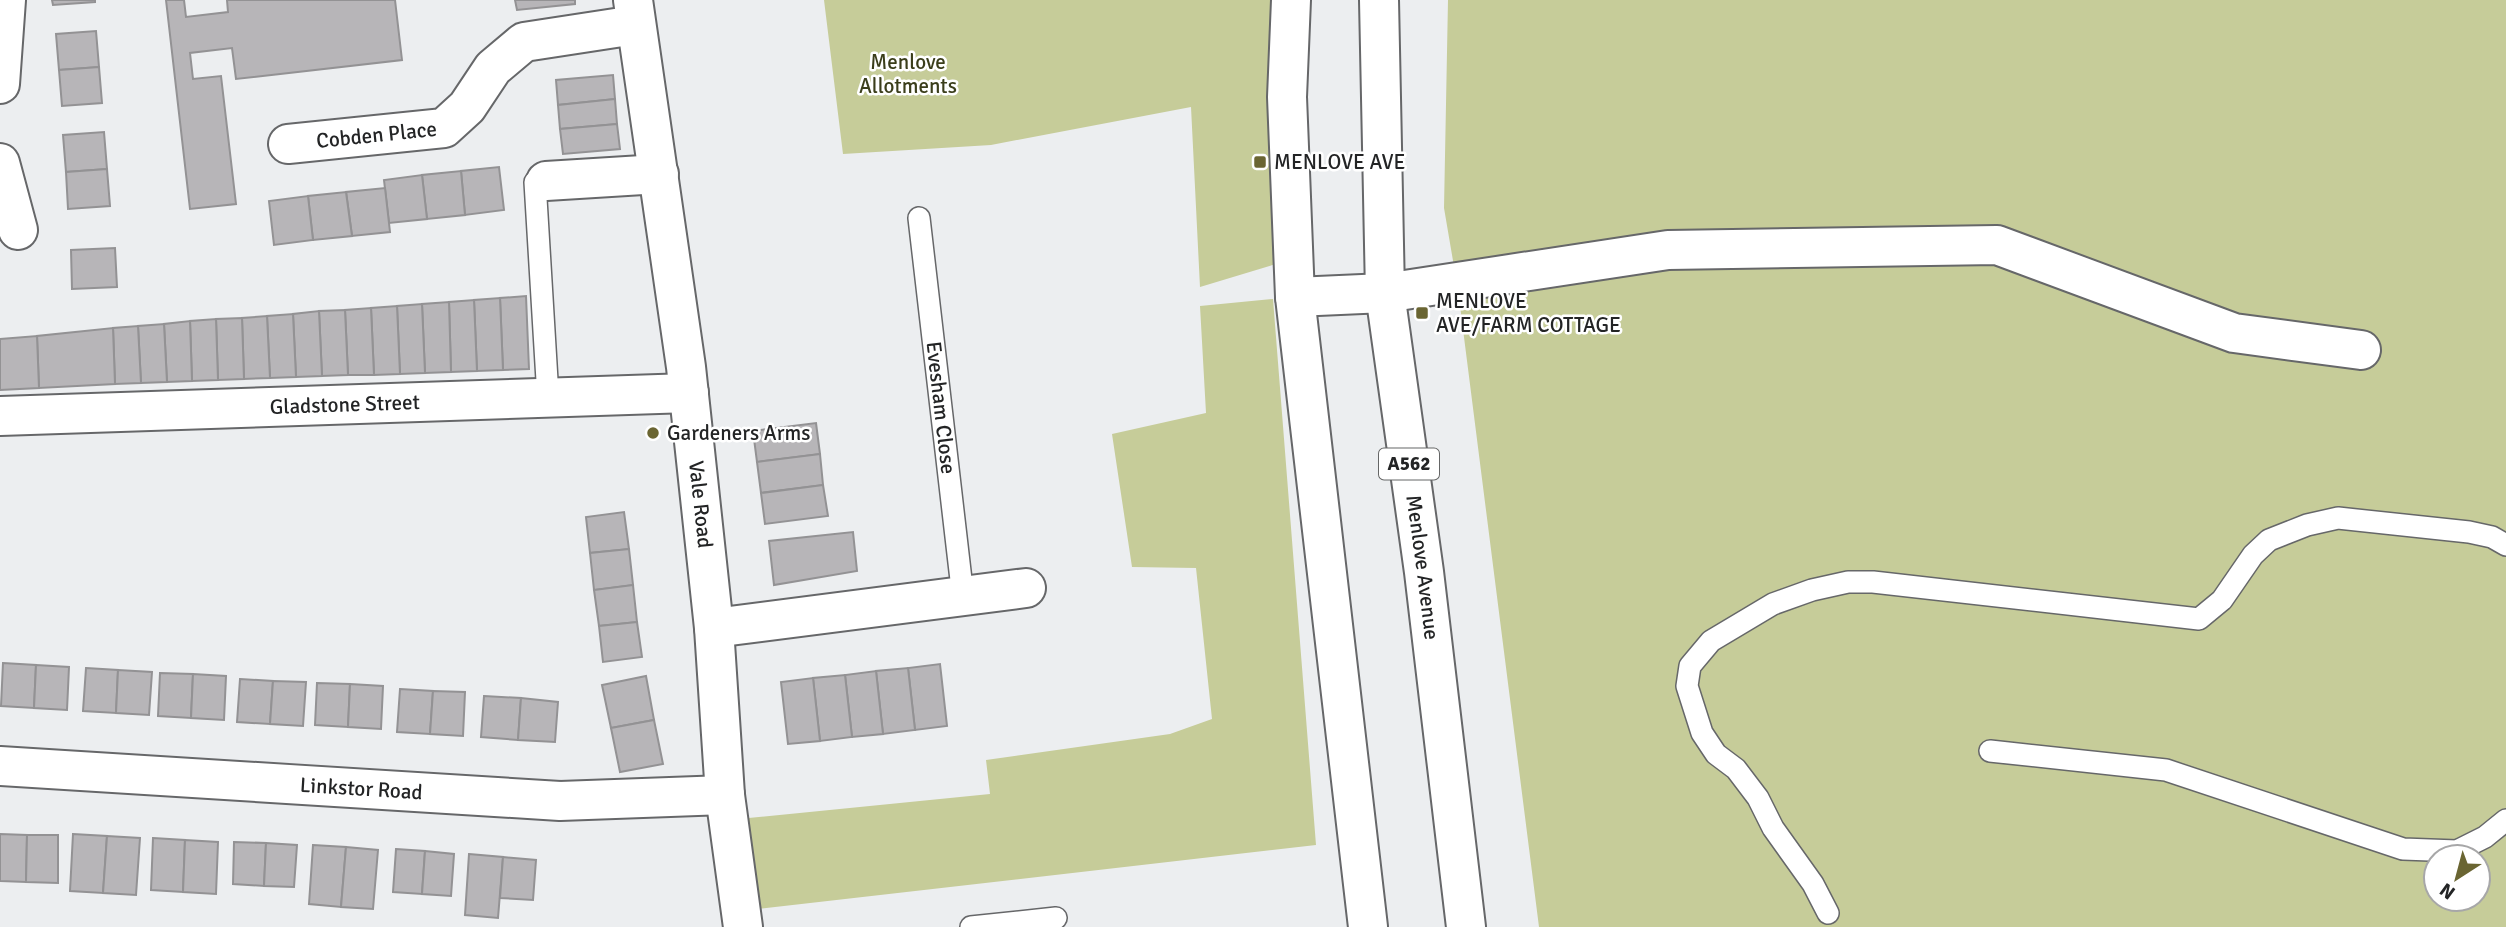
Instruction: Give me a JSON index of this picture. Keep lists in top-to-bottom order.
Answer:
{
  "streets": {
    "main road": [
      "Cobden Place",
      "Gladstone Street",
      "A562",
      "Vale Road",
      "Menlove Avenue",
      "Linkstor Road"
    ],
    "lane": ["Evesham Close"]
  },
  "crossings": [
    ["Cobden Place", "Vale Road"],
    ["Gladstone Street", "Vale Road"],
    ["Vale Road", "Linkstor Road"]
  ],
  "parks": ["Menlove Allotments"],
  "places": {
    "transit": ["MENLOVE AVE", "MENLOVE AVE/FARM COTTAGE"],
    "other": ["Gardeners Arms"]
  },
  "north": "bottom left"
}
